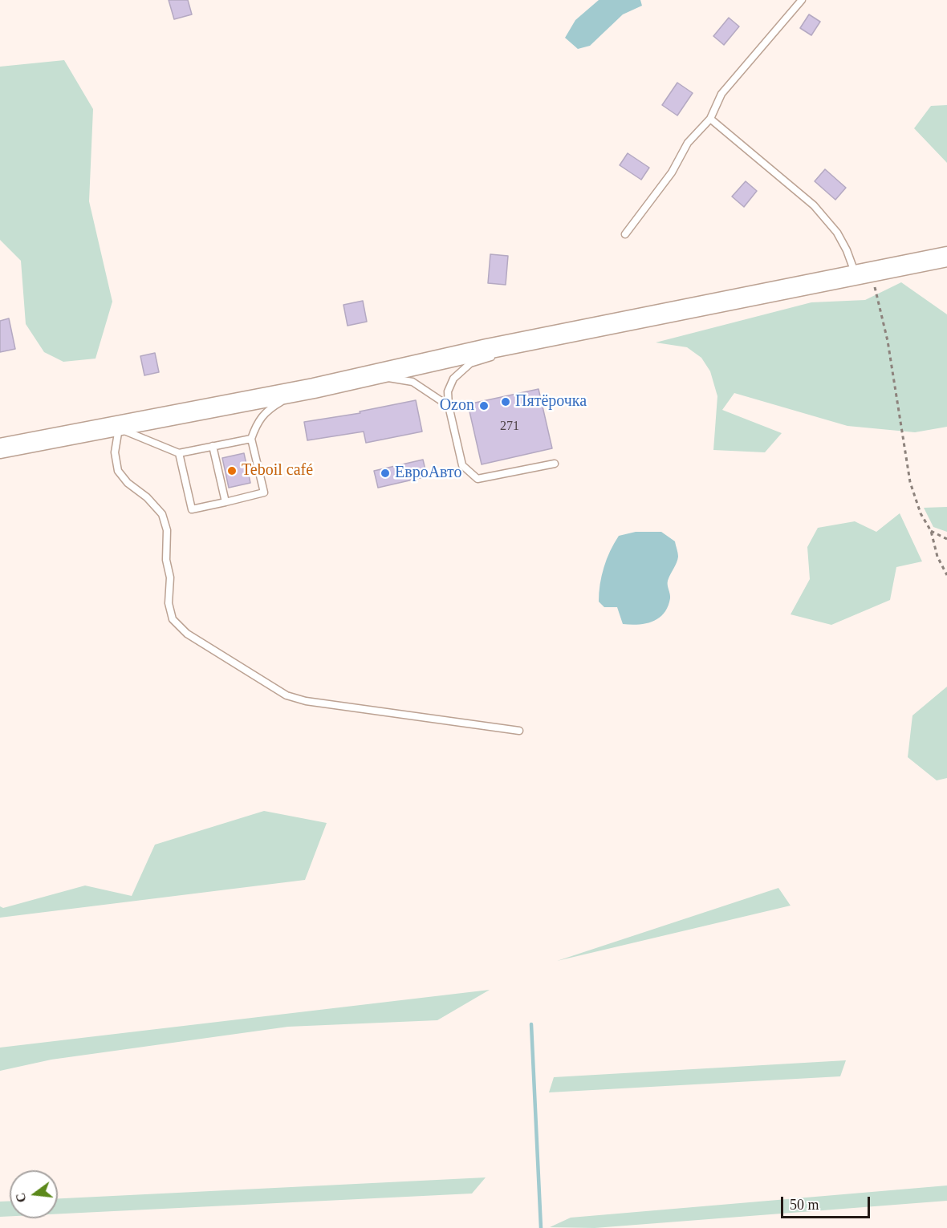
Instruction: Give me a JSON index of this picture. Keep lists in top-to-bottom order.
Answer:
{
  "places": [
    "Пятёрочка",
    "Ozon",
    "Teboil café",
    "ЕвроАвто"
  ],
  "house_numbers": ["271"],
  "scale_bar": "50 m",
  "north": "left"
}
